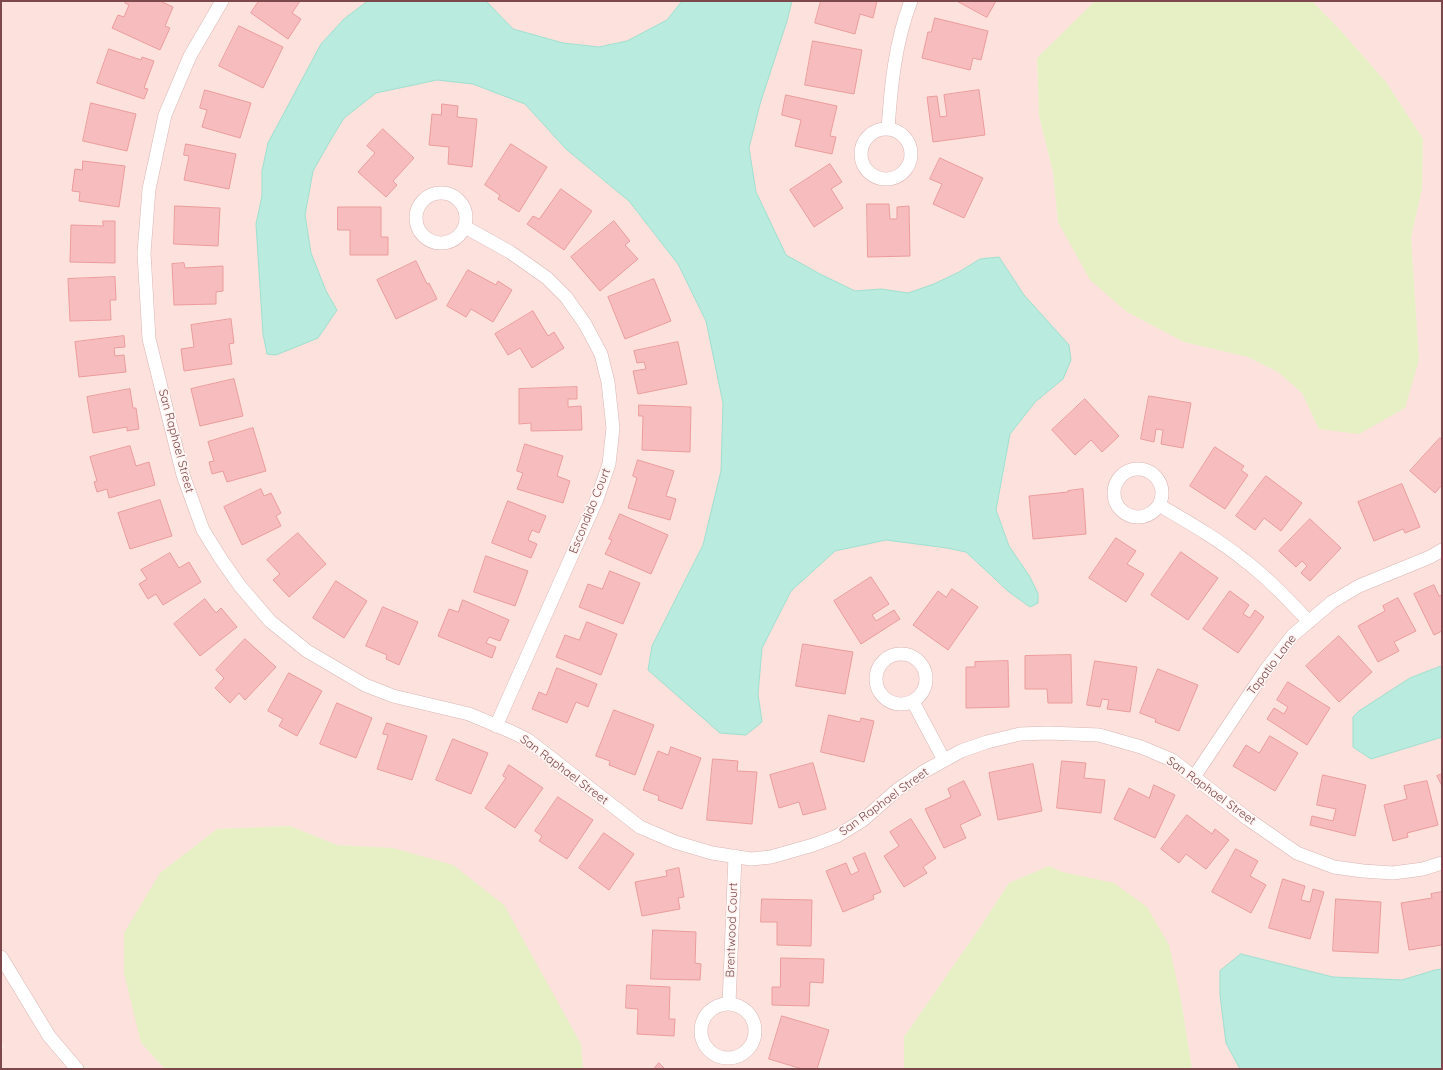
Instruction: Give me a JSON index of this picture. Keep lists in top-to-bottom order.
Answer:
{
  "streets": {
    "street": [
      "San Raphael Street",
      "Escondido Court",
      "Tapatio Lane",
      "Brentwood Court"
    ]
  },
  "crossings": [
    ["San Raphael Street", "Escondido Court"],
    ["San Raphael Street", "Tapatio Lane"],
    ["San Raphael Street", "Brentwood Court"]
  ]
}
